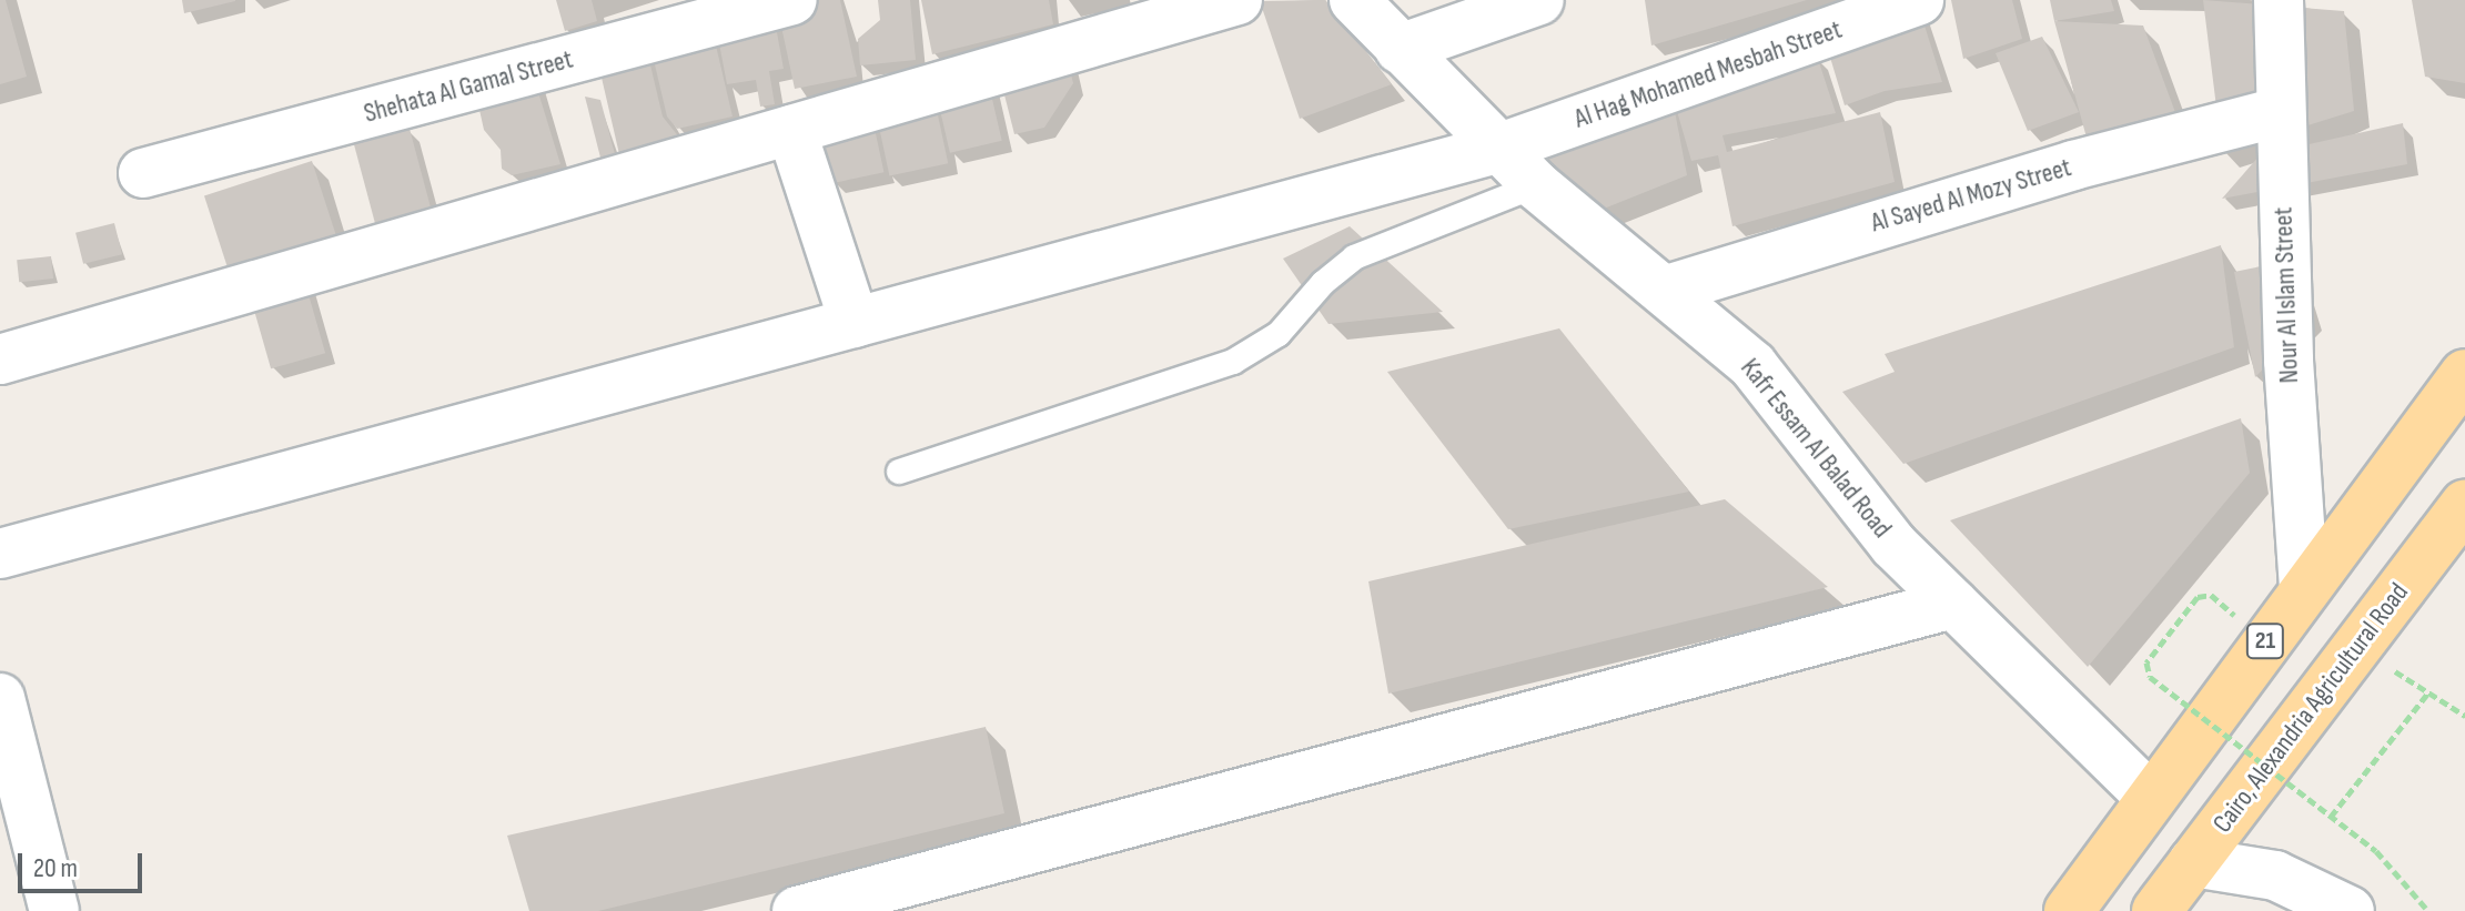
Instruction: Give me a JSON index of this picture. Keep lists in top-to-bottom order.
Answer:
{
  "streets": {
    "highway": ["21", "Cairo, Alexandria Agricultural Road"],
    "street": [
      "Al Hag Mohamed Mesbah Street",
      "Shehata Al Gamal Street",
      "Al Sayed Al Mozy Street",
      "Nour Al Islam Street",
      "Kafr Essam Al Balad Road"
    ]
  },
  "crossings": [
    ["Al Hag Mohamed Mesbah Street", "Kafr Essam Al Balad Road"],
    ["Al Sayed Al Mozy Street", "Nour Al Islam Street"],
    ["Al Sayed Al Mozy Street", "Kafr Essam Al Balad Road"],
    ["Nour Al Islam Street", "21"],
    ["Kafr Essam Al Balad Road", "21"]
  ],
  "scale_bar": "20 m"
}
